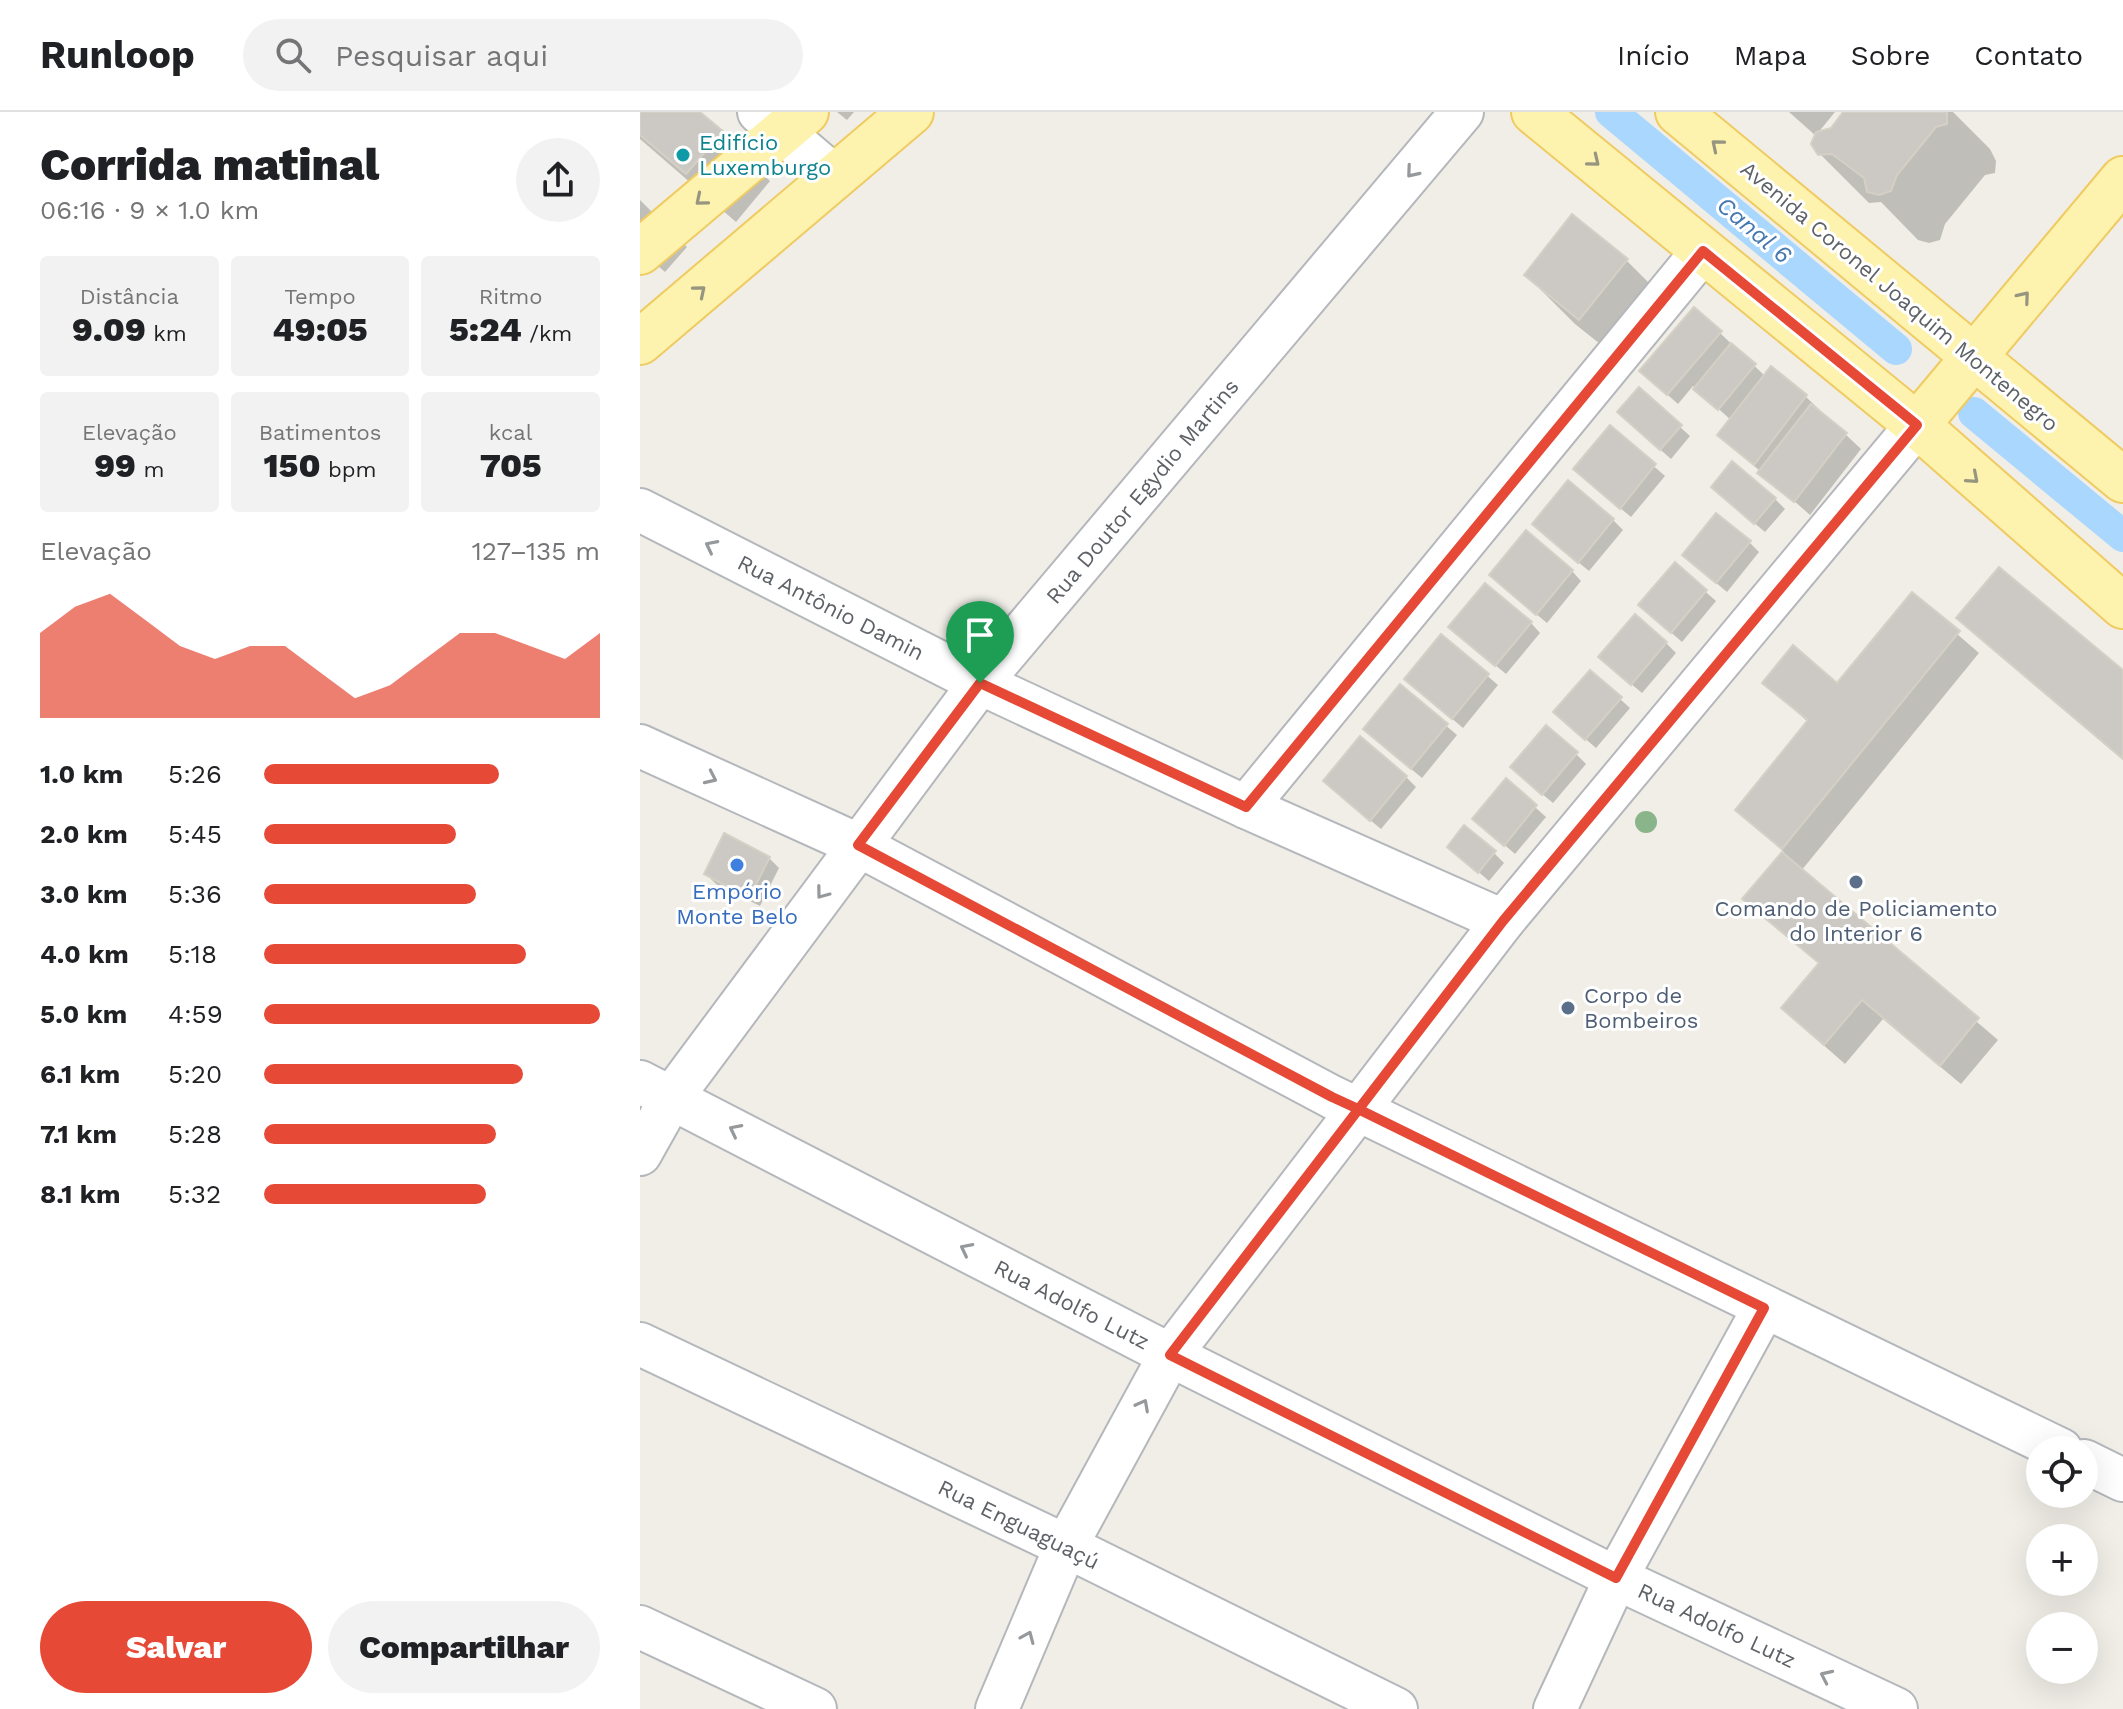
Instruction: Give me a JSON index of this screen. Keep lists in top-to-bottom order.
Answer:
{
  "streets": {
    "main road": ["Avenida Coronel Joaquim Montenegro"],
    "street": [
      "Rua Doutor Egydio Martins",
      "Rua Antônio Damin",
      "Rua Adolfo Lutz",
      "Rua Enguaguaçú"
    ]
  },
  "crossings": [
    ["Rua Doutor Egydio Martins", "Rua Antônio Damin"],
    ["Rua Doutor Egydio Martins", "Rua Adolfo Lutz"]
  ],
  "water": ["Canal 6"],
  "places": [
    "Edifício Luxemburgo",
    "Empório Monte Belo",
    "Comando de Policiamento do Interior 6",
    "Corpo de Bombeiros"
  ],
  "page": {
    "header": "Runloop",
    "search": "Pesquisar aqui",
    "nav": [
      "Início",
      "Mapa",
      "Sobre",
      "Contato"
    ],
    "heading": ["Corrida matinal", "06:16 · 9 × 1.0 km"],
    "stats": [
      ["Distância", "9.09 km"],
      ["Tempo", "49:05"],
      ["Ritmo", "5:24 /km"],
      ["Elevação", "99 m"],
      ["Batimentos", "150 bpm"],
      ["kcal", "705"]
    ],
    "chart": ["Elevação", "127–135 m"],
    "list": [
      {
        "name": "1.0 km",
        "note": "5:26"
      },
      {
        "name": "2.0 km",
        "note": "5:45"
      },
      {
        "name": "3.0 km",
        "note": "5:36"
      },
      {
        "name": "4.0 km",
        "note": "5:18"
      },
      {
        "name": "5.0 km",
        "note": "4:59"
      },
      {
        "name": "6.1 km",
        "note": "5:20"
      },
      {
        "name": "7.1 km",
        "note": "5:28"
      },
      {
        "name": "8.1 km",
        "note": "5:32"
      }
    ],
    "map_buttons": ["+", "−"],
    "buttons": ["Salvar", "Compartilhar"]
  }
}
